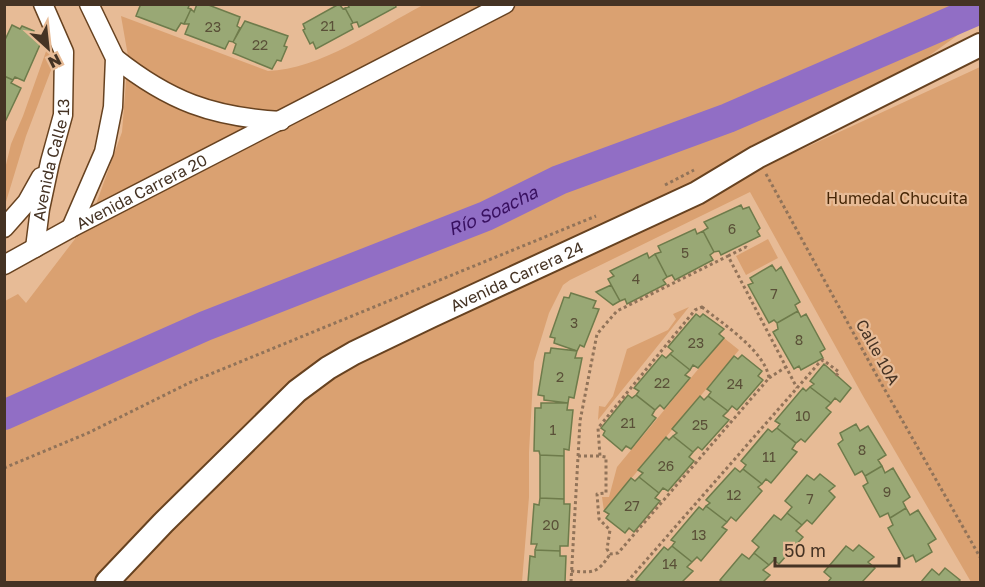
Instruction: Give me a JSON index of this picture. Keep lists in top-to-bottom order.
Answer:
{
  "streets": {
    "main road": ["Avenida Carrera 24"],
    "street": ["Avenida Calle 13", "Avenida Carrera 20"],
    "path": ["Calle 10A"]
  },
  "crossings": [
    ["Avenida Calle 13", "Avenida Carrera 20"],
    ["Avenida Carrera 24", "Calle 10A"]
  ],
  "water": ["Río Soacha"],
  "parks": ["Humedal Chucuita"],
  "house_numbers": [
    "21",
    "23",
    "22",
    "6",
    "5",
    "4",
    "7",
    "3",
    "8",
    "23",
    "2",
    "22",
    "24",
    "10",
    "21",
    "25",
    "1",
    "8",
    "11",
    "26",
    "9",
    "12",
    "7",
    "27",
    "20",
    "13",
    "14"
  ],
  "scale_bar": "50 m",
  "north": "bottom right"
}
